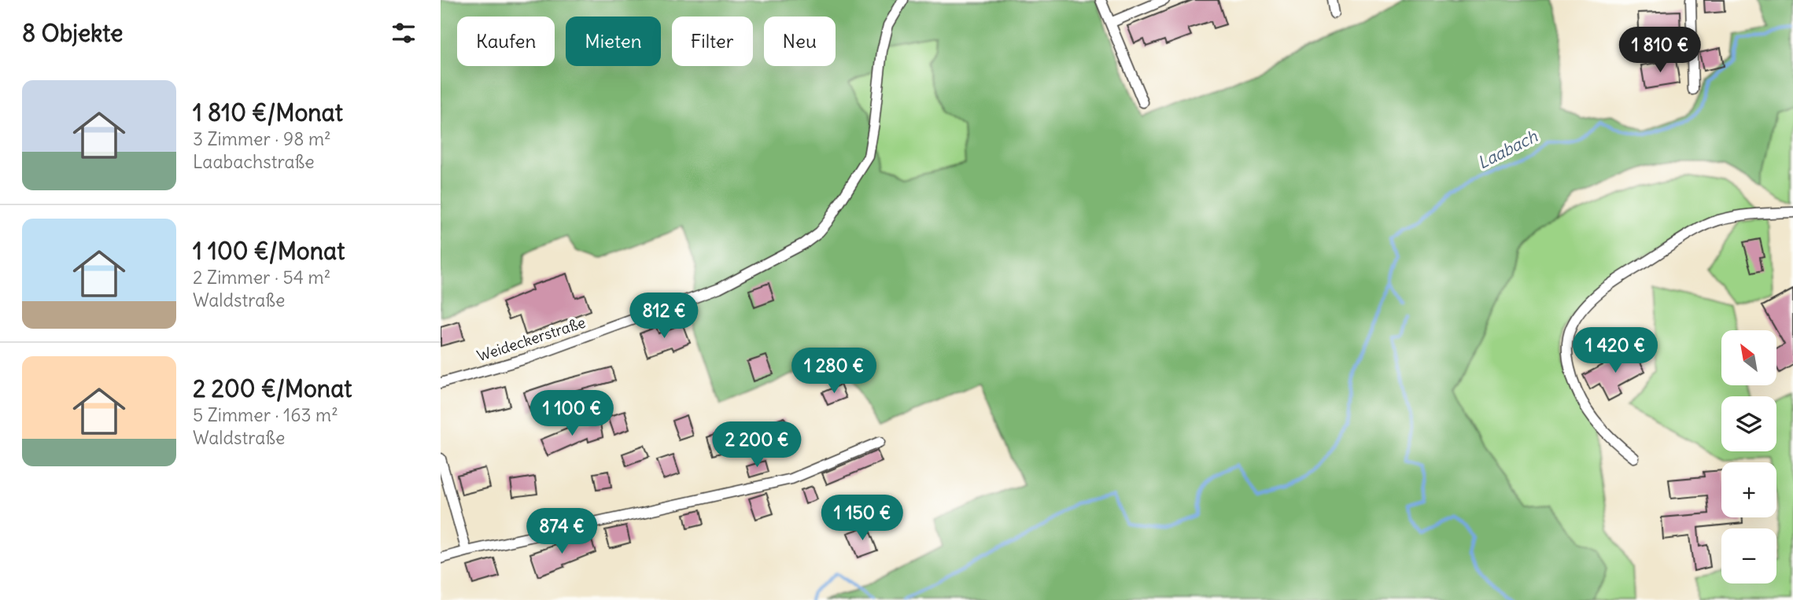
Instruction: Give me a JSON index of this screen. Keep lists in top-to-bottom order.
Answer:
{
  "streets": {
    "street": ["Weideckerstraße"]
  },
  "water": ["Laabach"],
  "north": "top left",
  "page": {
    "heading": "8 Objekte",
    "chip": [
      "Kaufen",
      "Mieten",
      "Filter",
      "Neu"
    ],
    "price": [
      "1 810 €",
      "812 €",
      "1 420 €",
      "1 280 €",
      "1 100 €",
      "2 200 €",
      "1 150 €",
      "874 €"
    ],
    "list": [
      {
        "name": "1 810 €/Monat",
        "note": "3 Zimmer · 98 m² · Laabachstraße"
      },
      {
        "name": "1 100 €/Monat",
        "note": "2 Zimmer · 54 m² · Waldstraße"
      },
      {
        "name": "2 200 €/Monat",
        "note": "5 Zimmer · 163 m² · Waldstraße"
      }
    ],
    "map_buttons": ["+", "−"]
  }
}
